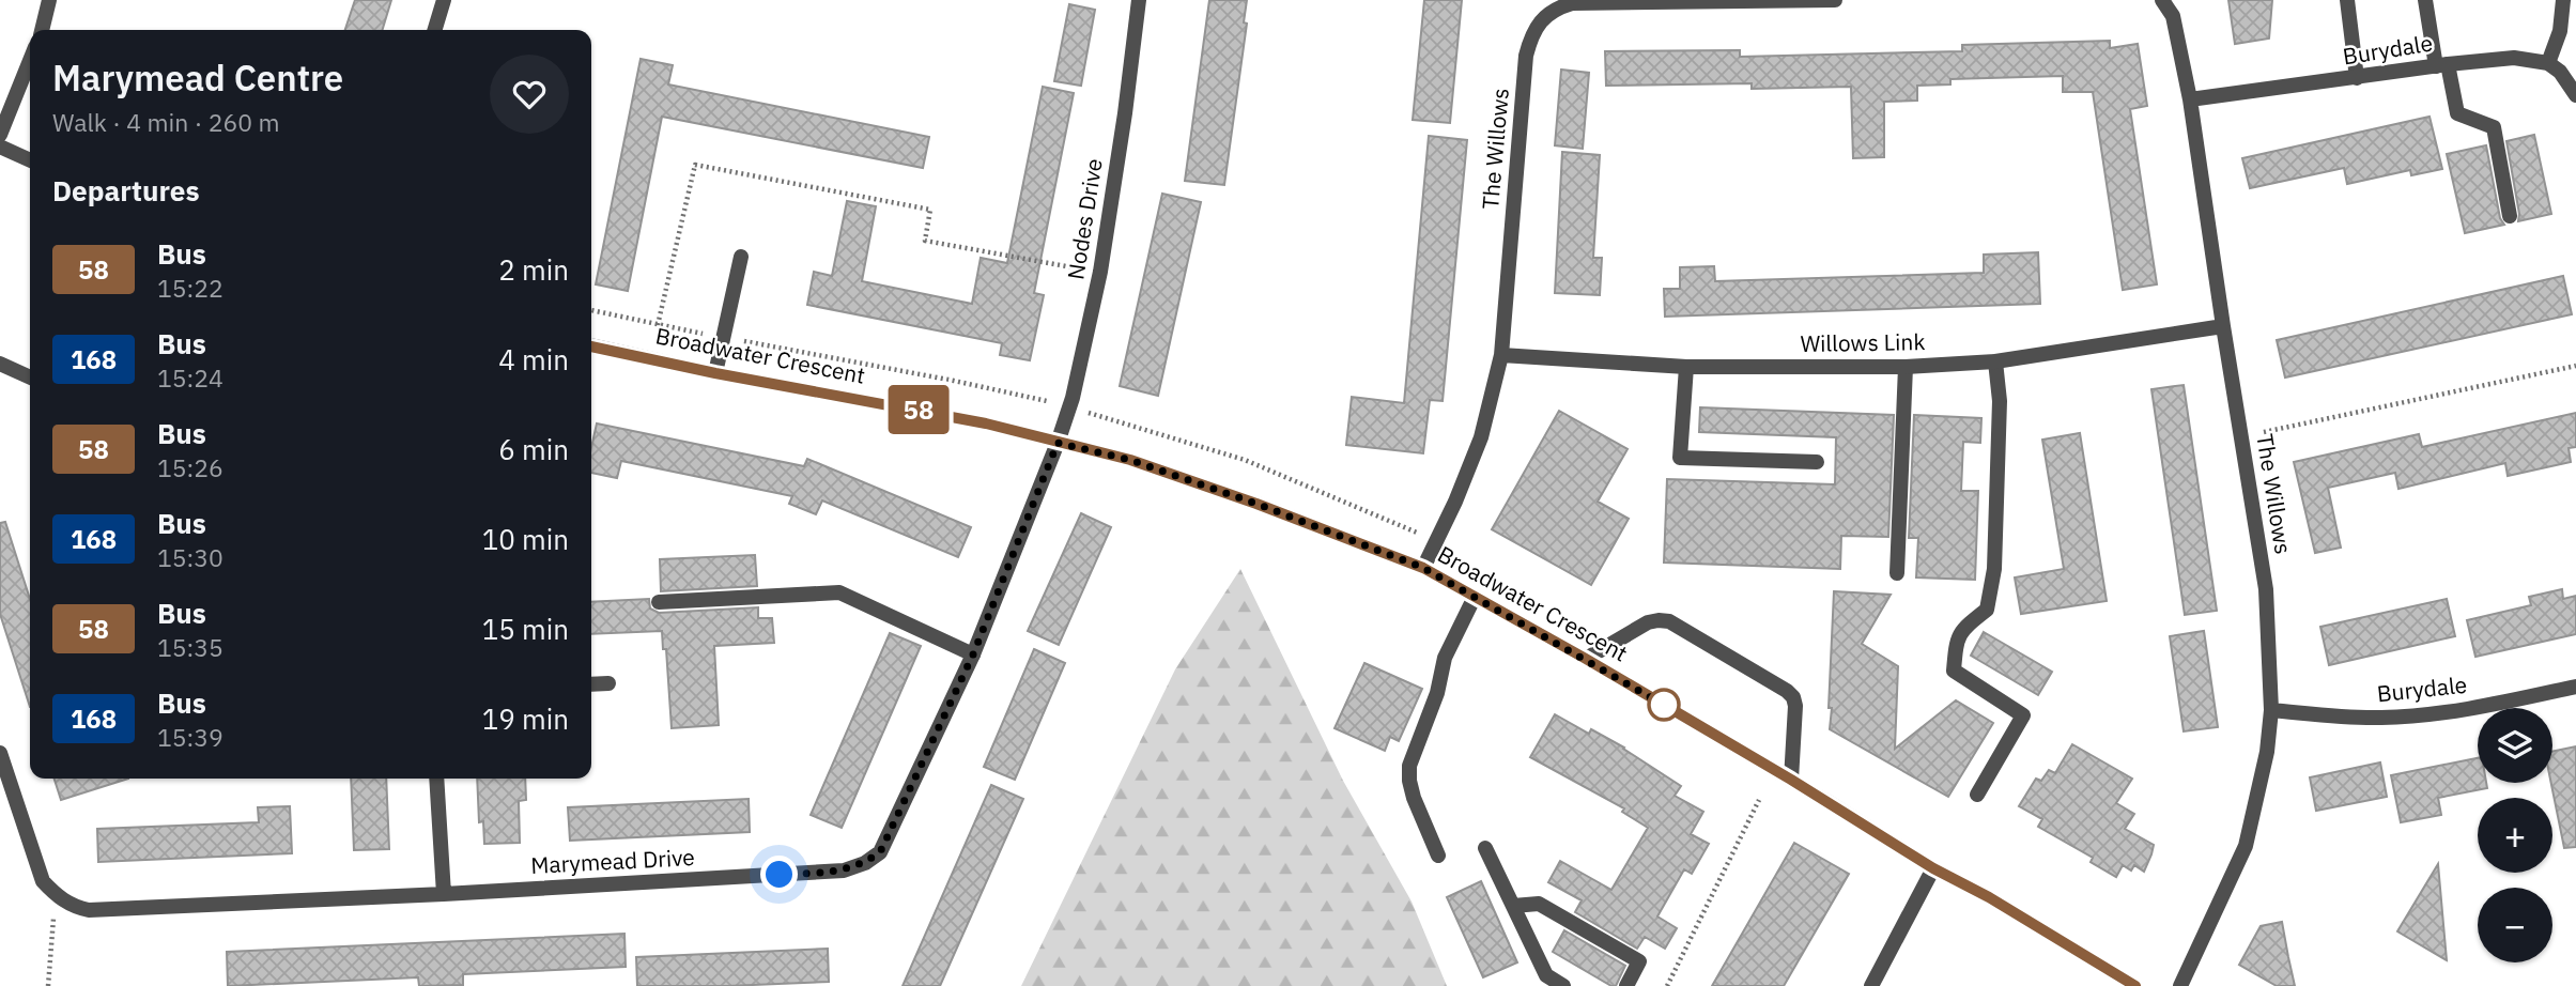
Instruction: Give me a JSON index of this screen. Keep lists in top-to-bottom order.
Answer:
{
  "streets": {
    "street": [
      "Burydale",
      "The Willows",
      "Nodes Drive",
      "Willows Link",
      "Broadwater Crescent",
      "Marymead Drive"
    ]
  },
  "crossings": [
    ["Burydale", "The Willows"],
    ["The Willows", "Willows Link"],
    ["The Willows", "Broadwater Crescent"],
    ["Nodes Drive", "Broadwater Crescent"],
    ["Nodes Drive", "Marymead Drive"],
    ["Broadwater Crescent", "Marymead Drive"]
  ],
  "lines": ["bus line 58"],
  "page": {
    "on_map": "58",
    "heading": [
      ["Marymead Centre", "Walk · 4 min · 260 m"],
      "Departures"
    ],
    "list": [
      {
        "mark": "58",
        "name": "Bus",
        "note": "15:22",
        "value": "2 min"
      },
      {
        "mark": "168",
        "name": "Bus",
        "note": "15:24",
        "value": "4 min"
      },
      {
        "mark": "58",
        "name": "Bus",
        "note": "15:26",
        "value": "6 min"
      },
      {
        "mark": "168",
        "name": "Bus",
        "note": "15:30",
        "value": "10 min"
      },
      {
        "mark": "58",
        "name": "Bus",
        "note": "15:35",
        "value": "15 min"
      },
      {
        "mark": "168",
        "name": "Bus",
        "note": "15:39",
        "value": "19 min"
      }
    ],
    "map_buttons": ["+", "−"]
  }
}
